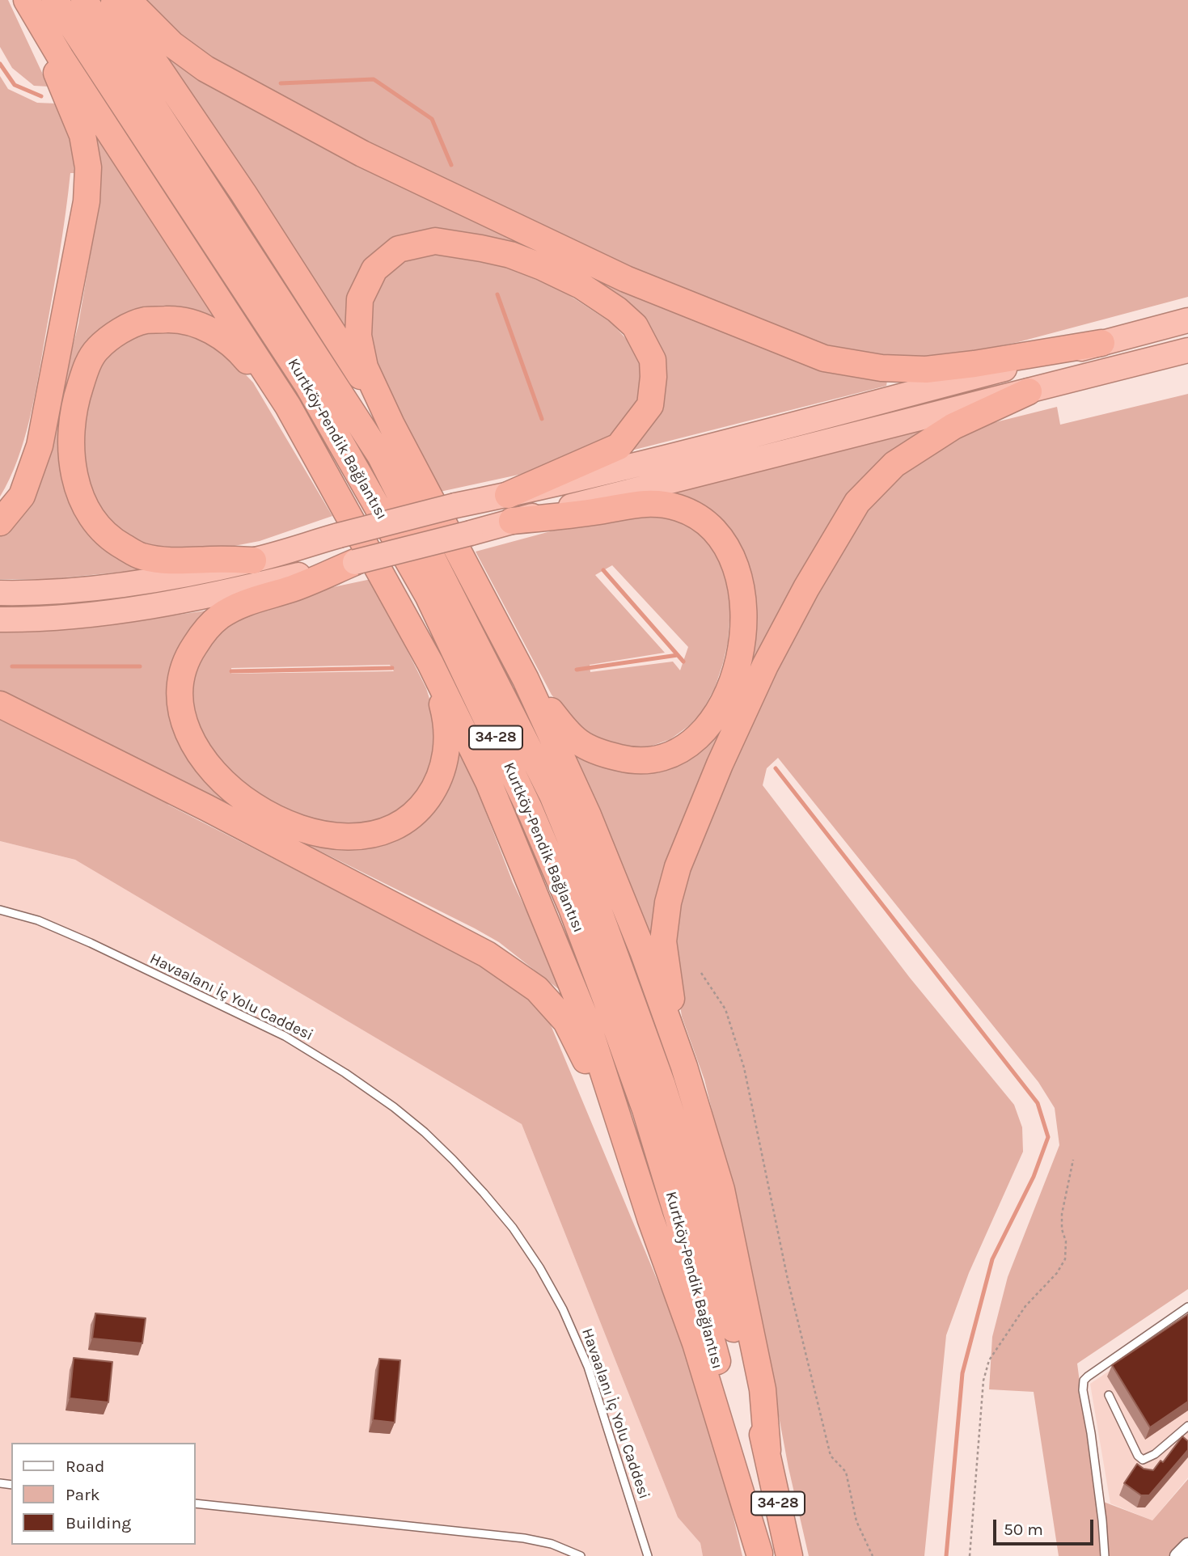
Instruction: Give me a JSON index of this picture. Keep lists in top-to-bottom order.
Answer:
{
  "streets": {
    "highway": ["Kurtköy-Pendik Bağlantısı", "34-28"],
    "lane": ["Havaalanı İç Yolu Caddesi"]
  },
  "legend": ["Road", "Park", "Building"],
  "scale_bar": "50 m"
}
